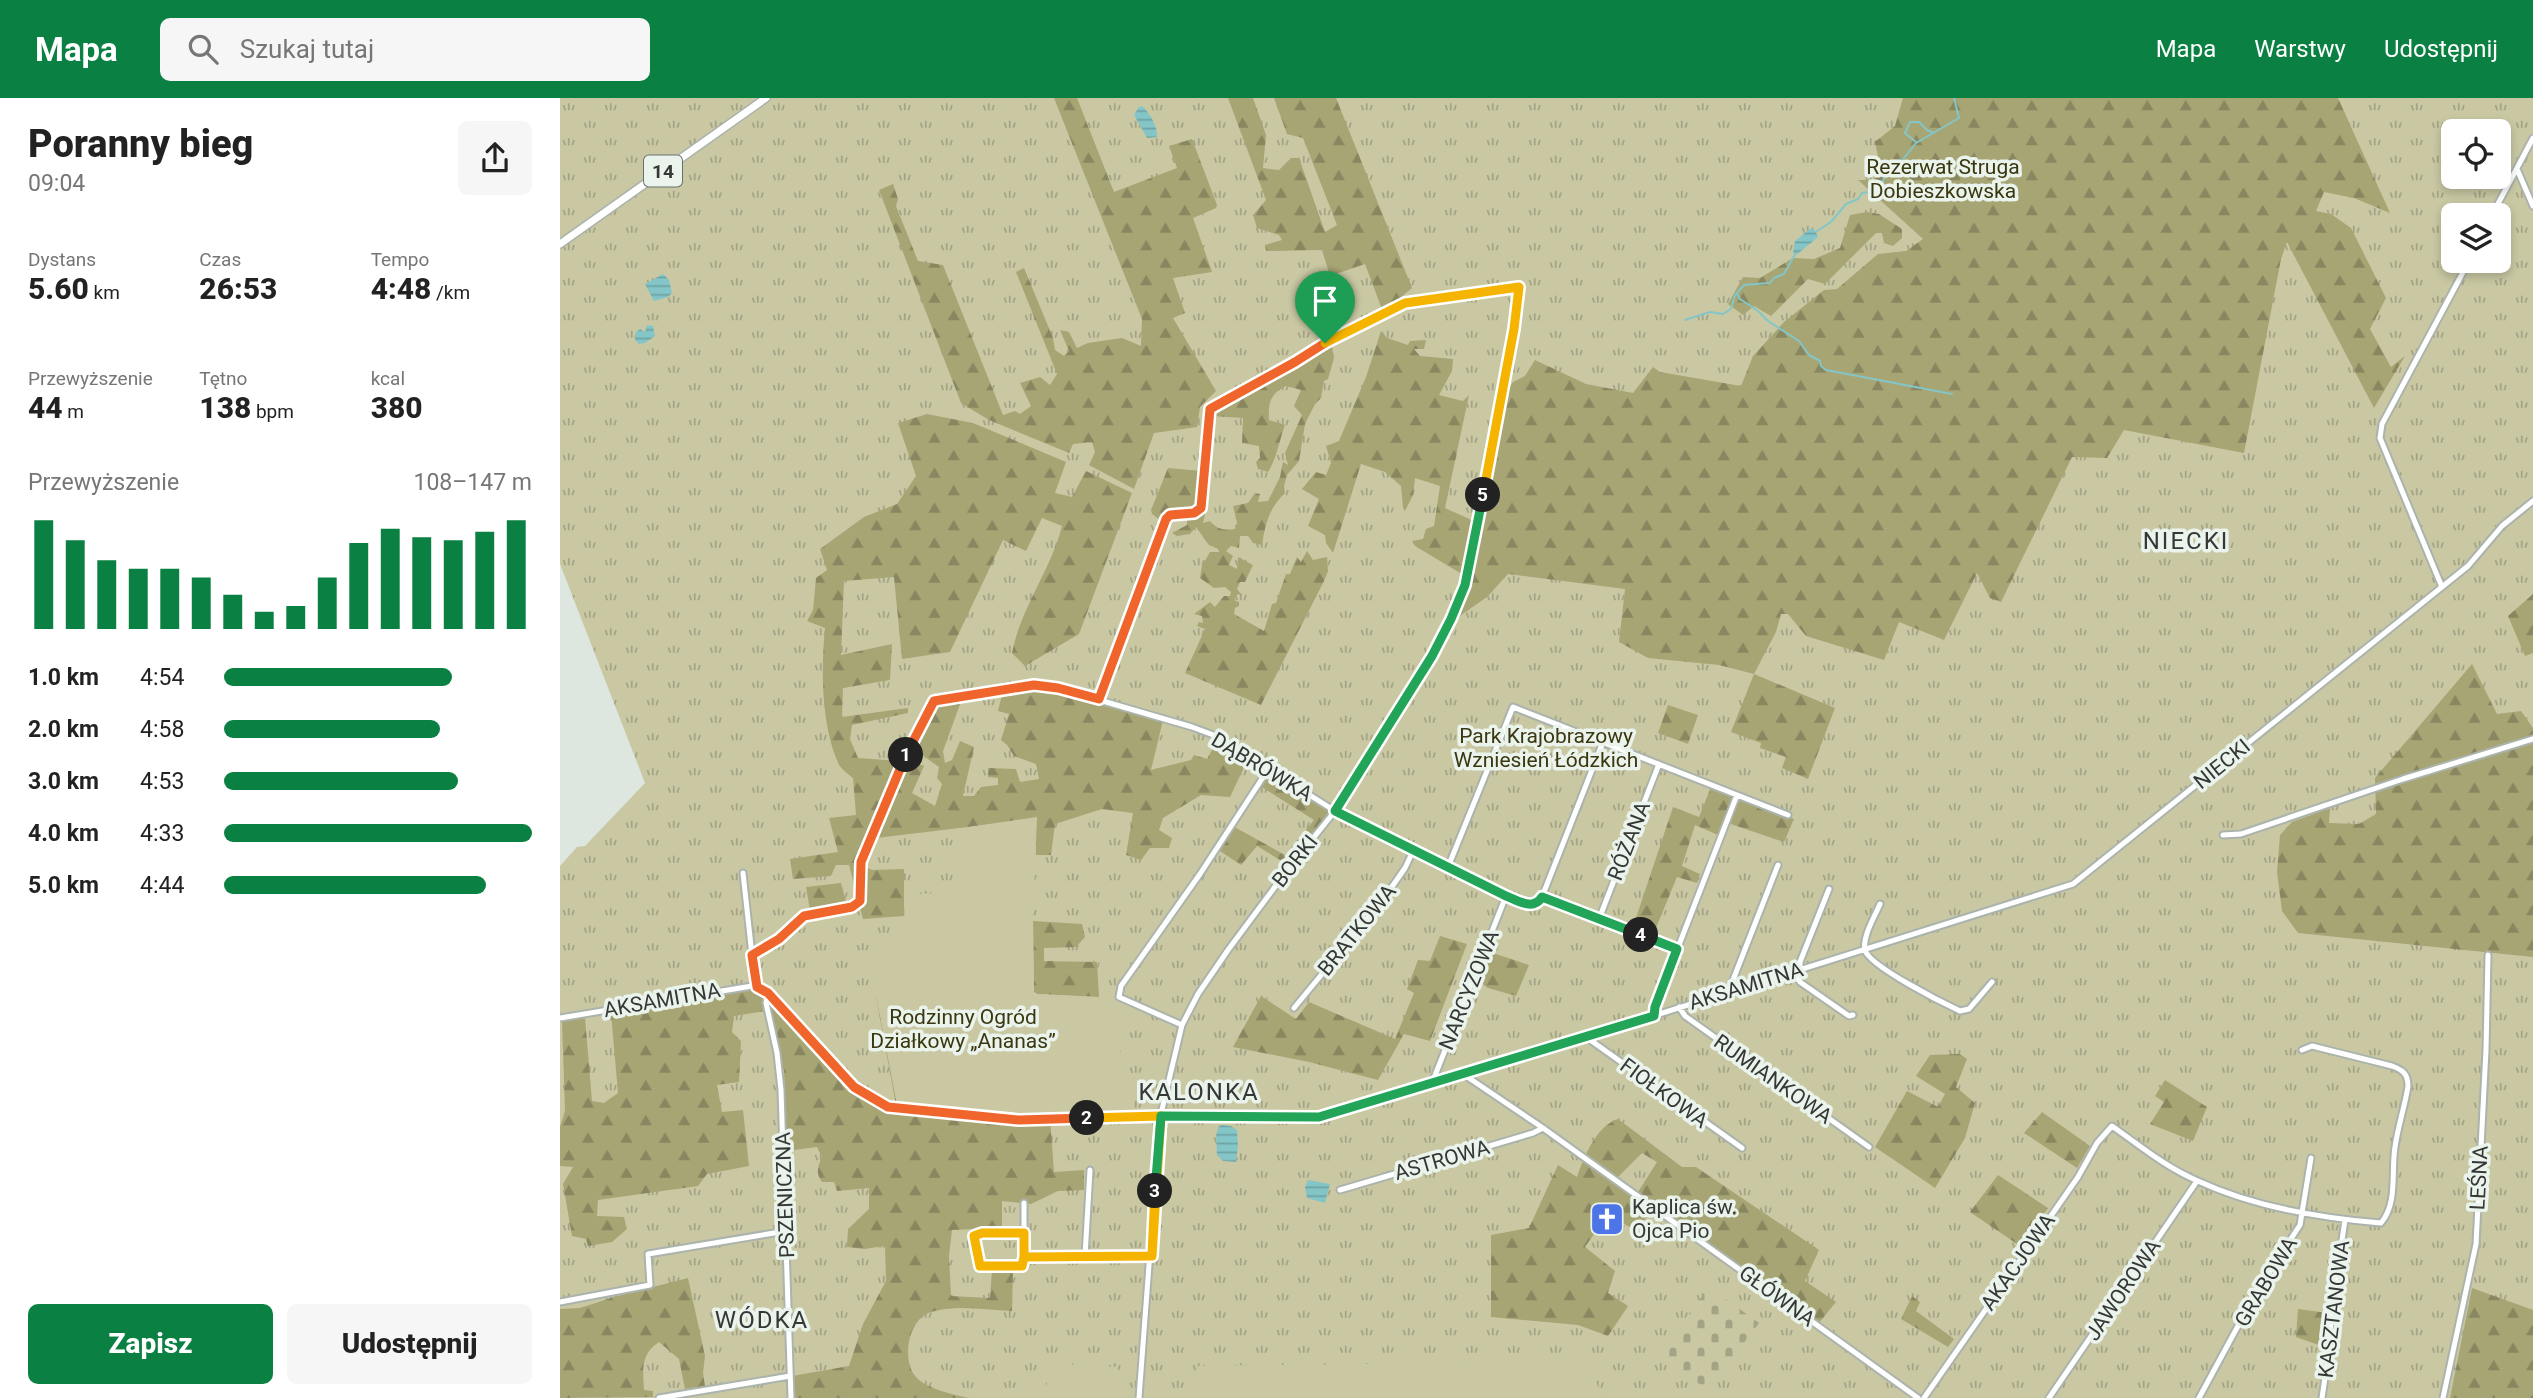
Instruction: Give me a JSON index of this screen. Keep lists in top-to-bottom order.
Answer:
{
  "streets": {
    "main road": ["14"],
    "street": [
      "NIECKI",
      "DĄBRÓWKA",
      "RÓŻANA",
      "BORKI",
      "BRATKOWA",
      "AKSAMITNA",
      "NARCYZOWA",
      "RUMIANKOWA",
      "FIOŁKOWA",
      "ASTROWA",
      "LEŚNA",
      "PSZENICZNA",
      "AKACJOWA",
      "GRABOWA",
      "JAWOROWA",
      "GŁÓWNA",
      "KASZTANOWA"
    ]
  },
  "crossings": [
    ["NIECKI", "AKSAMITNA"],
    ["DĄBRÓWKA", "BORKI"],
    ["DĄBRÓWKA", "BRATKOWA"],
    ["DĄBRÓWKA", "NARCYZOWA"],
    ["BORKI", "AKSAMITNA"],
    ["AKSAMITNA", "NARCYZOWA"],
    ["AKSAMITNA", "RUMIANKOWA"],
    ["AKSAMITNA", "FIOŁKOWA"],
    ["AKSAMITNA", "PSZENICZNA"],
    ["AKSAMITNA", "GŁÓWNA"],
    ["ASTROWA", "GŁÓWNA"],
    ["AKACJOWA", "KASZTANOWA"],
    ["GRABOWA", "KASZTANOWA"],
    ["JAWOROWA", "KASZTANOWA"]
  ],
  "districts": ["NIECKI", "KALONKA", "WÓDKA"],
  "parks": ["Rezerwat Struga Dobieszkowska", "Park Krajobrazowy Wzniesień Łódzkich", "Rodzinny Ogród Działkowy „Ananas”"],
  "places": {
    "church": ["Kaplica św. Ojca Pio"]
  },
  "page": {
    "header": "Mapa",
    "search": "Szukaj tutaj",
    "nav": ["Mapa", "Warstwy", "Udostępnij"],
    "heading": ["Poranny bieg", "09:04"],
    "stats": [
      ["Dystans", "5.60 km"],
      ["Czas", "26:53"],
      ["Tempo", "4:48 /km"],
      ["Przewyższenie", "44 m"],
      ["Tętno", "138 bpm"],
      ["kcal", "380"]
    ],
    "chart": ["Przewyższenie", "108–147 m"],
    "pins": [
      "5",
      "1",
      "4",
      "2",
      "3"
    ],
    "list": [
      {
        "name": "1.0 km",
        "note": "4:54"
      },
      {
        "name": "2.0 km",
        "note": "4:58"
      },
      {
        "name": "3.0 km",
        "note": "4:53"
      },
      {
        "name": "4.0 km",
        "note": "4:33"
      },
      {
        "name": "5.0 km",
        "note": "4:44"
      }
    ],
    "buttons": ["Zapisz", "Udostępnij"]
  }
}
